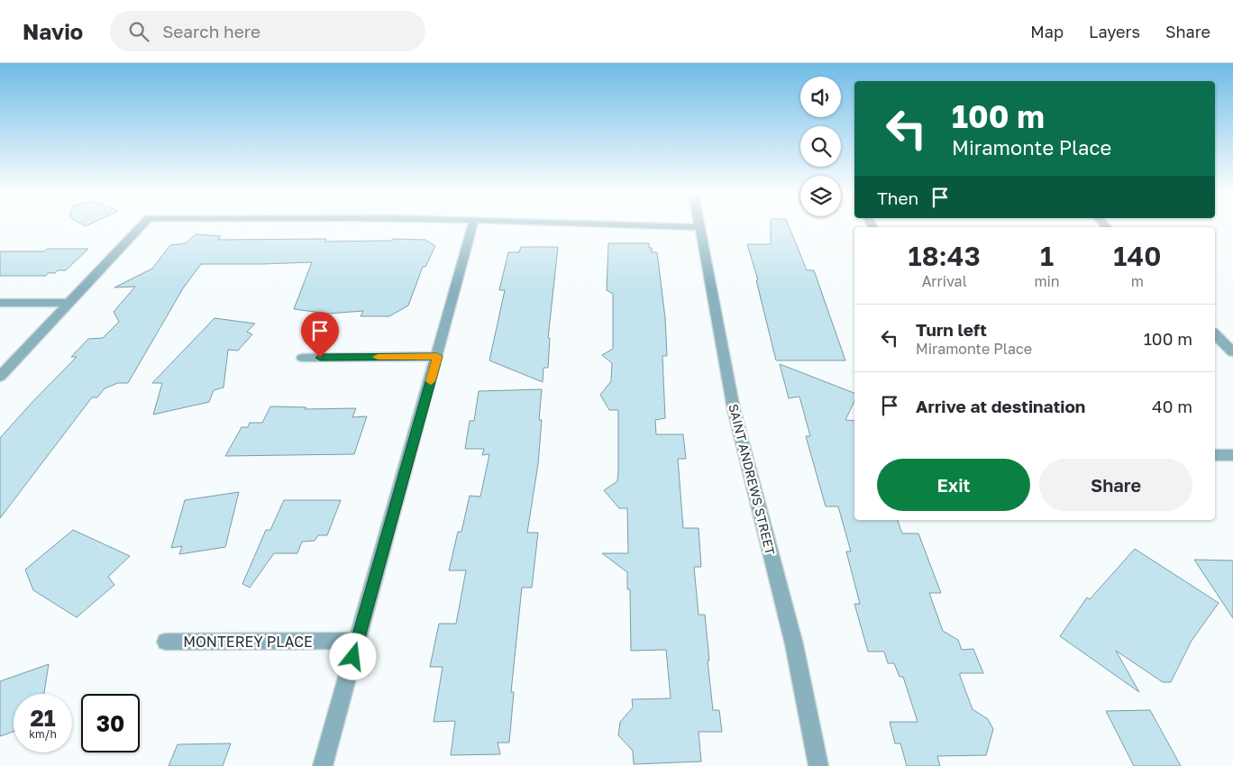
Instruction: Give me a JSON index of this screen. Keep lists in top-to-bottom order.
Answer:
{
  "streets": {
    "street": ["SAINT ANDREWS STREET", "MONTEREY PLACE"]
  },
  "page": {
    "header": "Navio",
    "search": "Search here",
    "nav": ["Map", "Layers", "Share"],
    "turn": ["100 m", "Miramonte Place"],
    "then": "Then",
    "eta": [
      "18:43",
      "Arrival",
      "1",
      "min",
      "140",
      "m"
    ],
    "list": [
      {
        "name": "Turn left",
        "note": "Miramonte Place",
        "value": "100 m"
      },
      {
        "name": "Arrive at destination",
        "value": "40 m"
      }
    ],
    "buttons": ["Exit", "Share"],
    "speed": "21 km/h",
    "limit": "30"
  }
}
